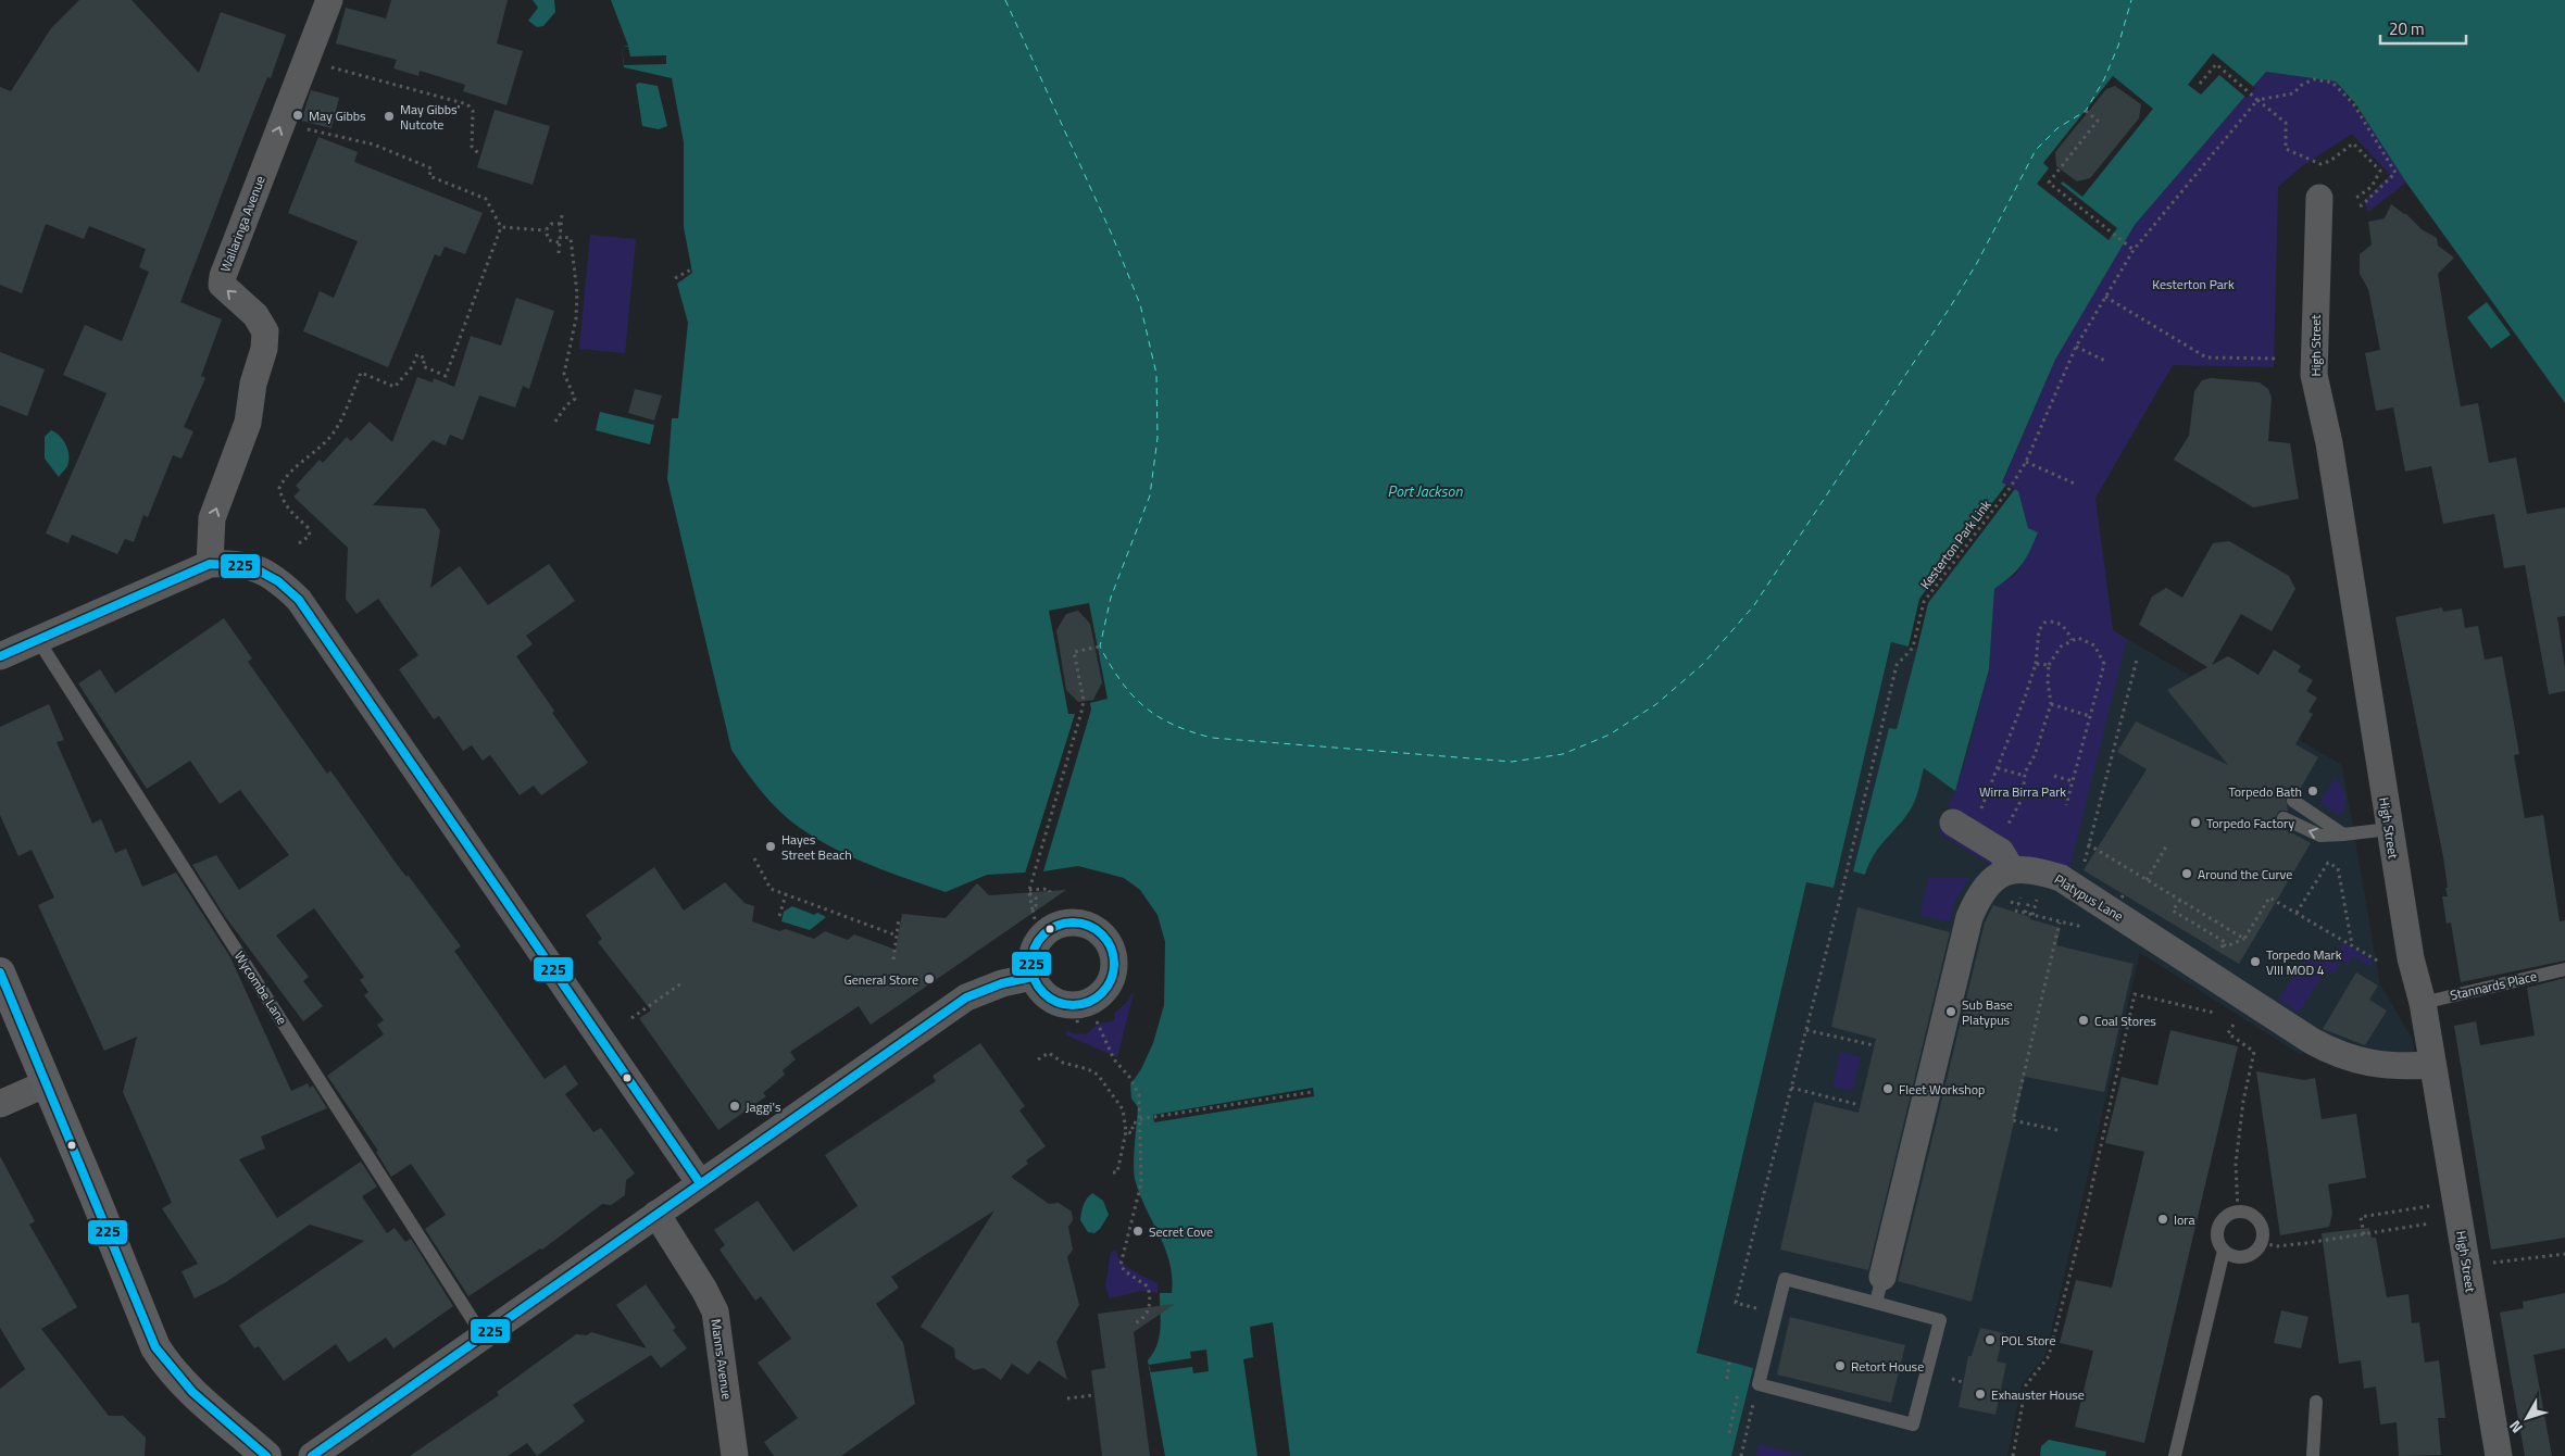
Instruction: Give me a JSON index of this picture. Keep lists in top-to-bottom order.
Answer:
{
  "streets": {
    "street": [
      "Wallaringa Avenue",
      "High Street",
      "Platypus Lane",
      "Manns Avenue"
    ],
    "lane": ["Stannards Place", "Wycombe Lane"],
    "path": ["Kesterton Park Link"]
  },
  "crossings": [
    ["High Street", "Platypus Lane"],
    ["High Street", "Stannards Place"]
  ],
  "one_way": ["Wallaringa Avenue"],
  "water": ["Port Jackson"],
  "parks": ["Kesterton Park", "Wirra Birra Park"],
  "places": [
    "May Gibbs",
    "May Gibbs' Nutcote",
    "Torpedo Bath",
    "Torpedo Factory",
    "Hayes Street Beach",
    "Around the Curve",
    "Torpedo Mark VIII MOD 4",
    "General Store",
    "Sub Base Platypus",
    "Coal Stores",
    "Fleet Workshop",
    "Jaggi's",
    "Iora",
    "Secret Cove",
    "POL Store",
    "Retort House",
    "Exhauster House"
  ],
  "lines": ["transit line 225"],
  "scale_bar": "20 m",
  "north": "bottom left"
}
